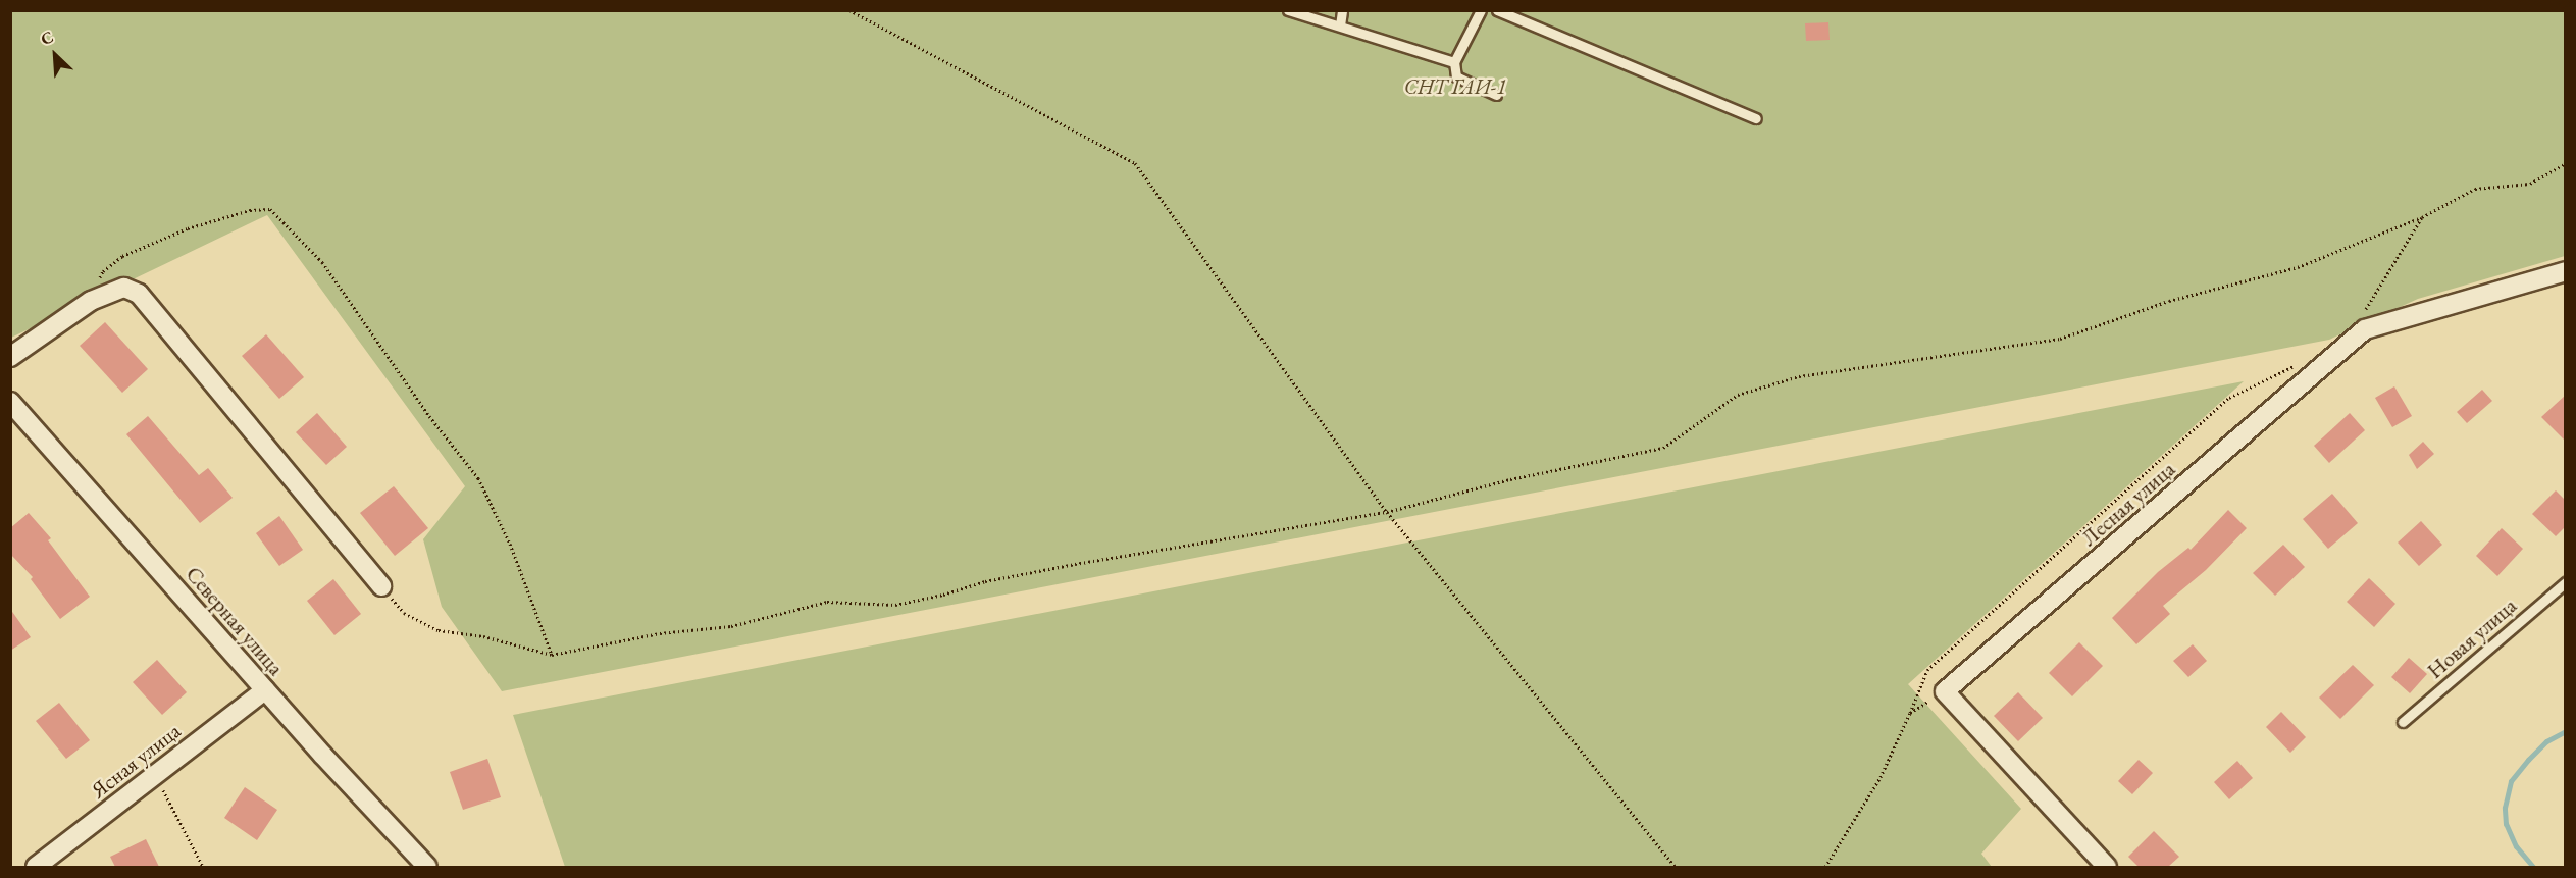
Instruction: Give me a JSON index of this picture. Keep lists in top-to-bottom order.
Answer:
{
  "streets": {
    "street": ["Лесная улица", "Северная улица", "Ясная улица"],
    "lane": ["Новая улица"]
  },
  "crossings": [
    ["Северная улица", "Ясная улица"]
  ],
  "parks": ["СНТ ГАИ-1"],
  "north": "top left"
}
